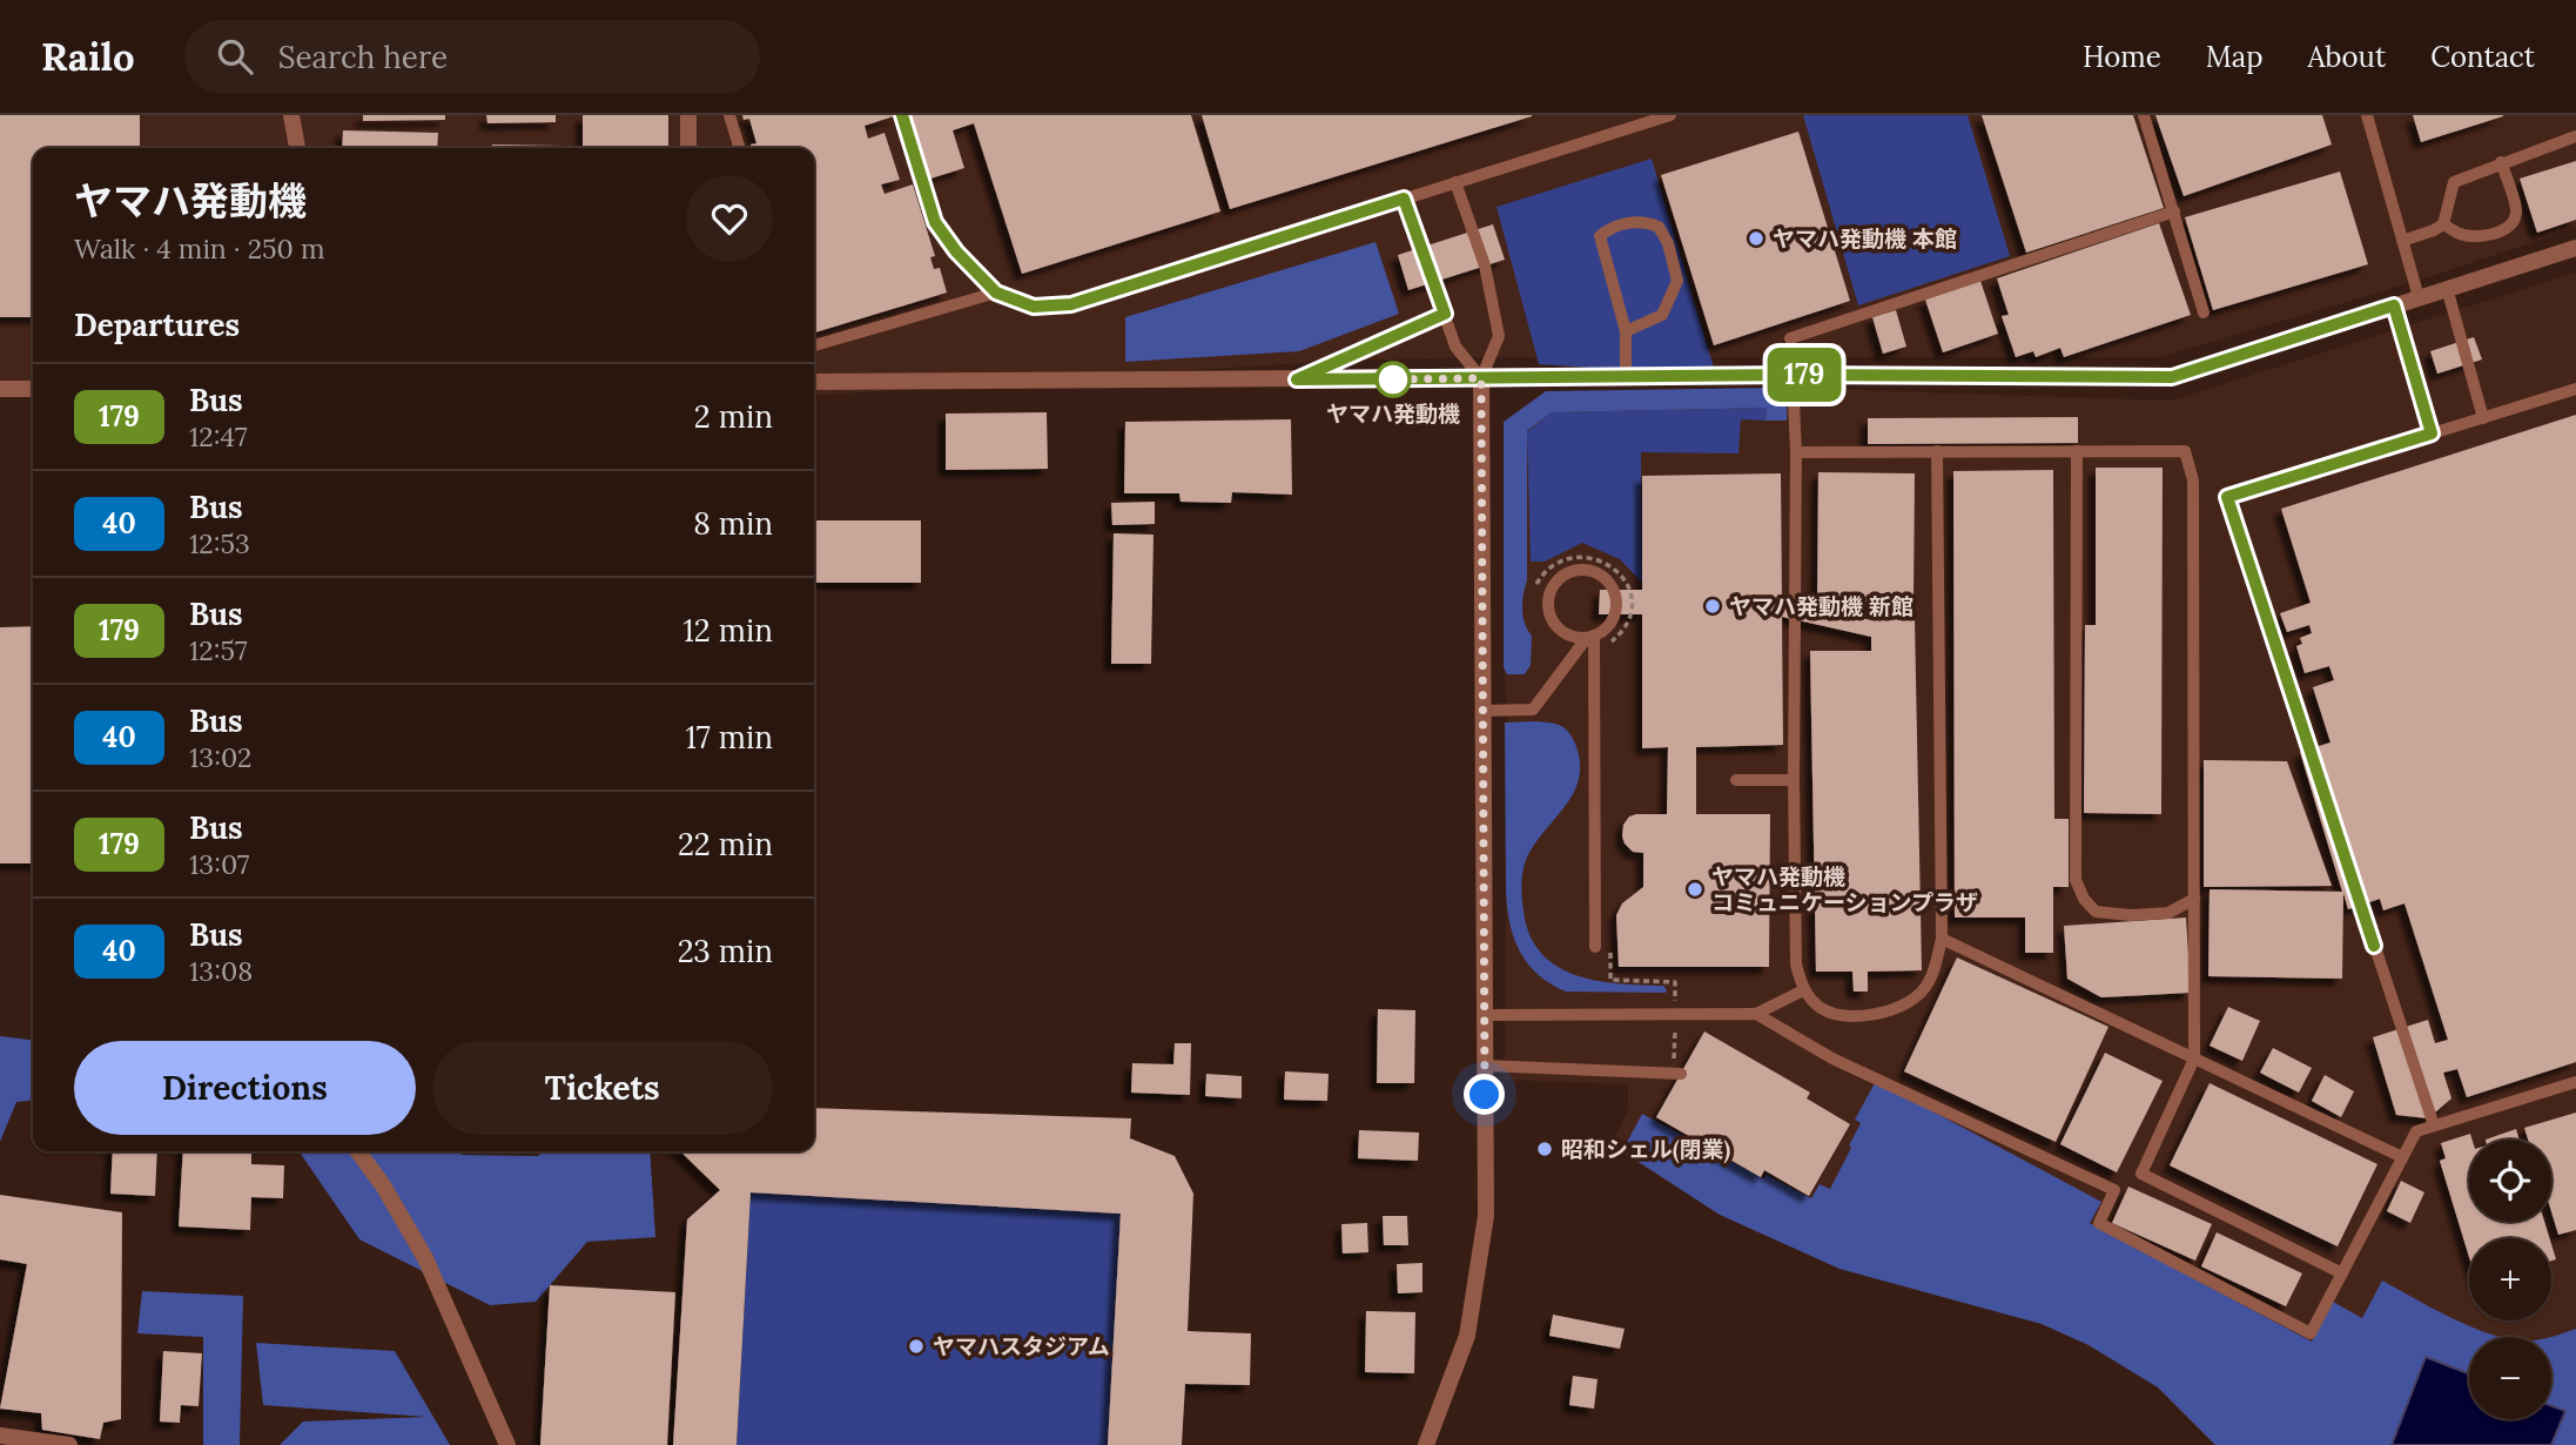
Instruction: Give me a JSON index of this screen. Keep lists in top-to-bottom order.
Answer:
{
  "places": [
    "ヤマハ発動機 本館",
    "ヤマハ発動機",
    "ヤマハ発動機 新館",
    "ヤマハ発動機 コミュニケーションプラザ",
    "昭和シェル(閉業)",
    "ヤマハスタジアム"
  ],
  "lines": ["bus line 179"],
  "page": {
    "header": "Railo",
    "search": "Search here",
    "nav": [
      "Home",
      "Map",
      "About",
      "Contact"
    ],
    "on_map": "179",
    "heading": [
      ["ヤマハ発動機", "Walk · 4 min · 250 m"],
      "Departures"
    ],
    "list": [
      {
        "mark": "179",
        "name": "Bus",
        "note": "12:47",
        "value": "2 min"
      },
      {
        "mark": "40",
        "name": "Bus",
        "note": "12:53",
        "value": "8 min"
      },
      {
        "mark": "179",
        "name": "Bus",
        "note": "12:57",
        "value": "12 min"
      },
      {
        "mark": "40",
        "name": "Bus",
        "note": "13:02",
        "value": "17 min"
      },
      {
        "mark": "179",
        "name": "Bus",
        "note": "13:07",
        "value": "22 min"
      },
      {
        "mark": "40",
        "name": "Bus",
        "note": "13:08",
        "value": "23 min"
      }
    ],
    "buttons": ["Directions", "Tickets"],
    "map_buttons": ["+", "−"]
  }
}
